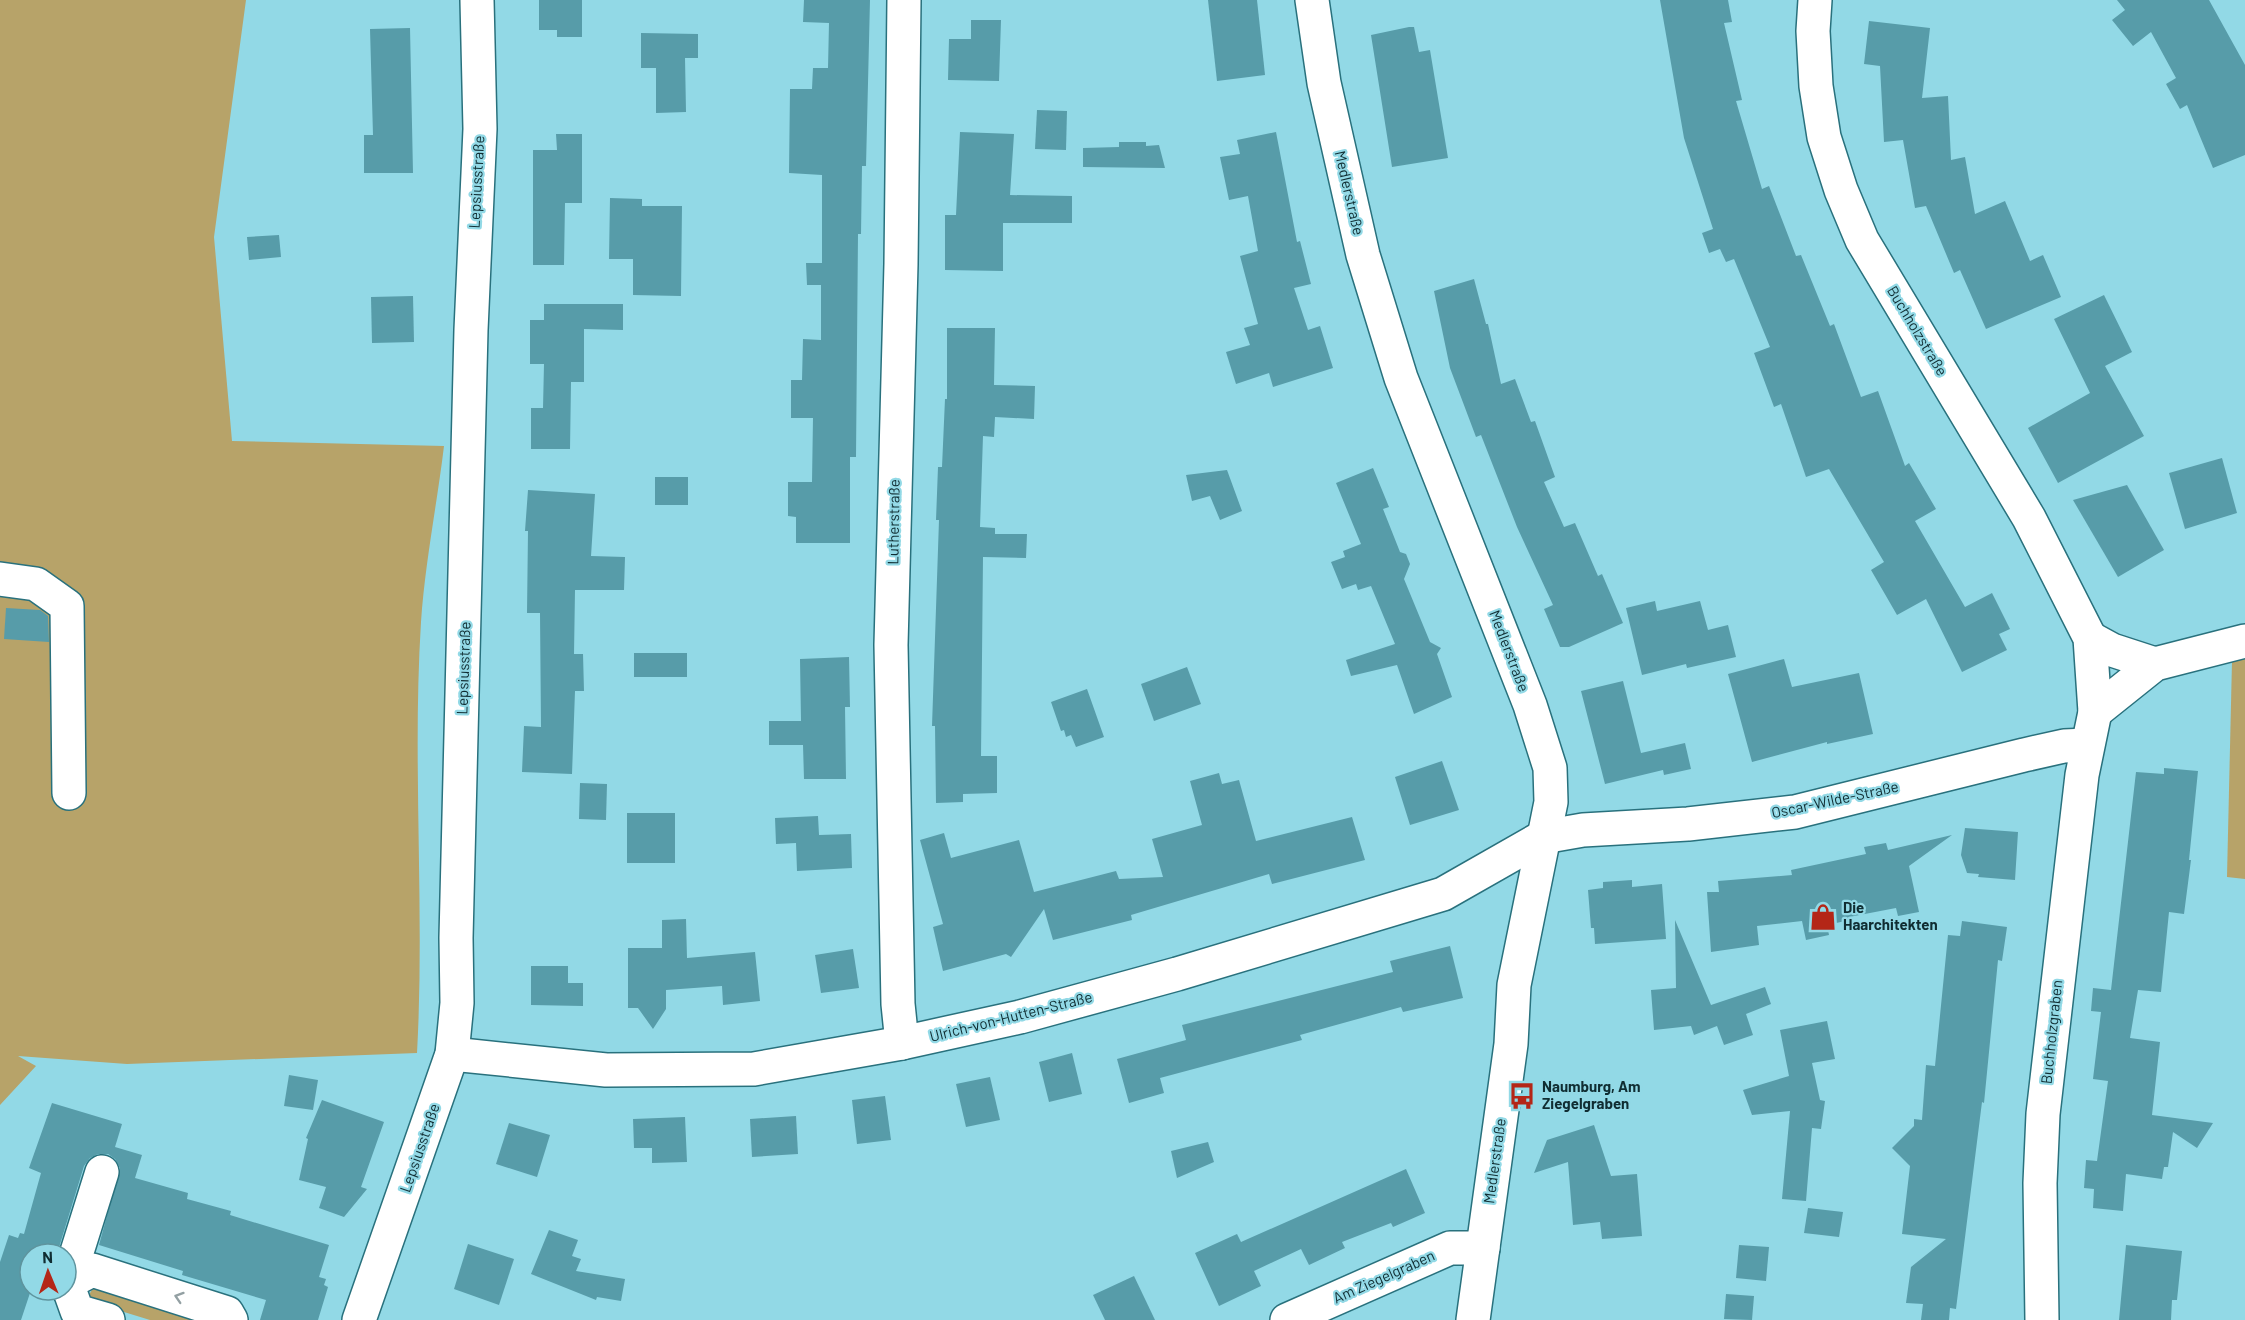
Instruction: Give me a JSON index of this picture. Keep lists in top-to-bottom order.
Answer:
{
  "streets": {
    "street": [
      "Lepsiusstraße",
      "Medlerstraße",
      "Buchholzstraße",
      "Lutherstraße",
      "Oscar-Wilde-Straße",
      "Ulrich-von-Hutten-Straße",
      "Buchholzgraben",
      "Am Ziegelgraben"
    ]
  },
  "crossings": [
    ["Lepsiusstraße", "Ulrich-von-Hutten-Straße"],
    ["Medlerstraße", "Oscar-Wilde-Straße"],
    ["Medlerstraße", "Ulrich-von-Hutten-Straße"],
    ["Medlerstraße", "Am Ziegelgraben"],
    ["Buchholzstraße", "Oscar-Wilde-Straße"],
    ["Buchholzstraße", "Buchholzgraben"],
    ["Lutherstraße", "Ulrich-von-Hutten-Straße"],
    ["Oscar-Wilde-Straße", "Ulrich-von-Hutten-Straße"],
    ["Oscar-Wilde-Straße", "Buchholzgraben"]
  ],
  "places": {
    "shop": ["Die Haarchitekten"],
    "bus stop": ["Naumburg, Am Ziegelgraben"]
  },
  "north": "top"
}
